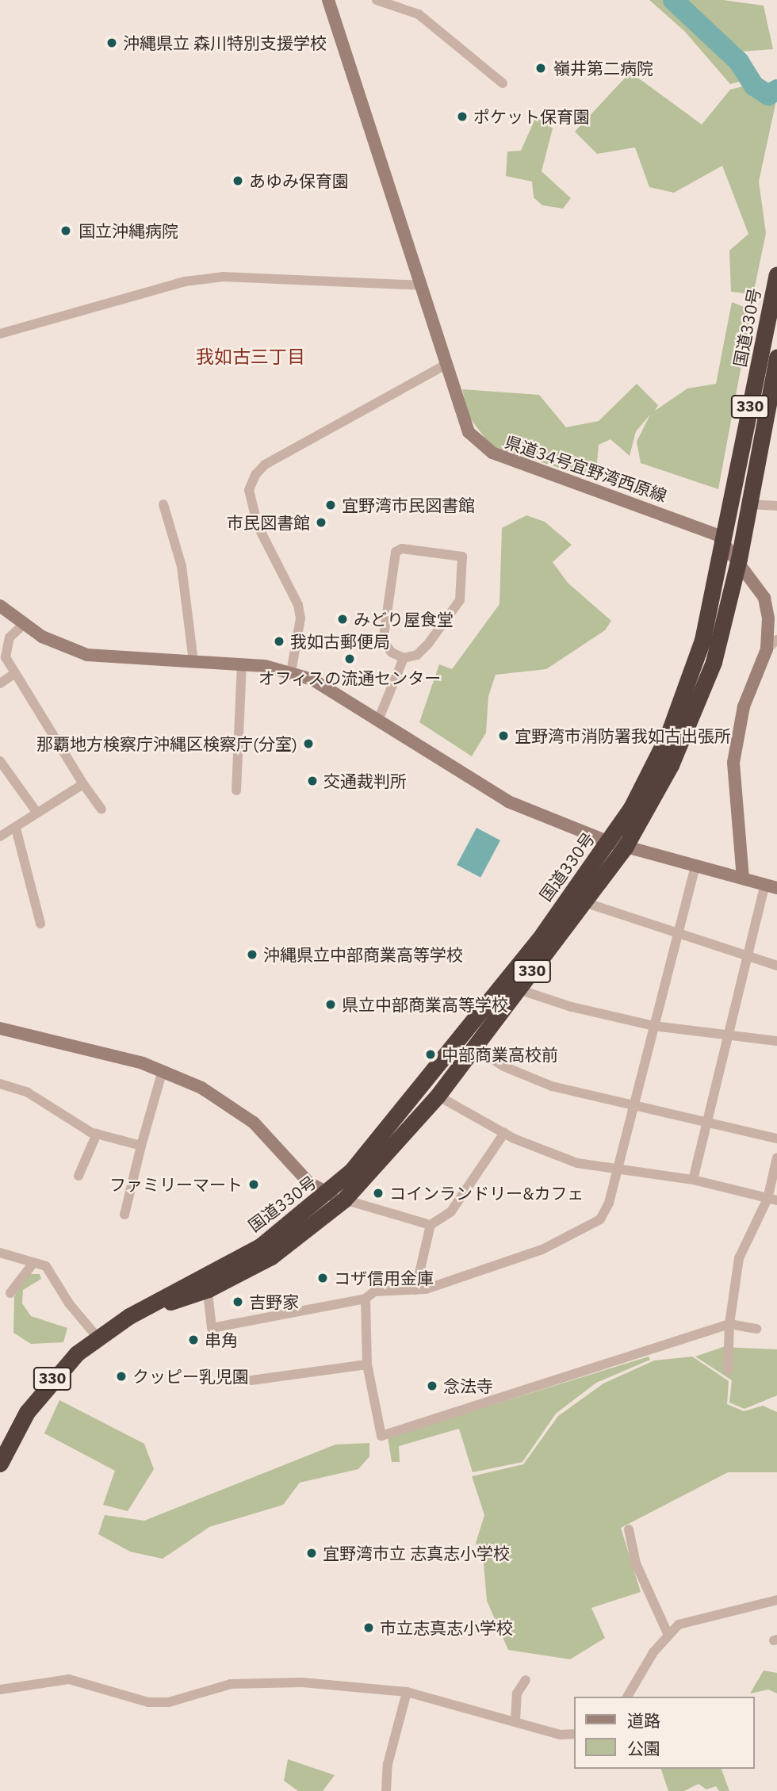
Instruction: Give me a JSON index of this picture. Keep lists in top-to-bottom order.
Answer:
{
  "streets": {
    "highway": ["国道330号", "330"],
    "main road": ["県道34号宜野湾西原線"]
  },
  "crossings": [
    ["国道330号", "県道34号宜野湾西原線"]
  ],
  "districts": ["我如古三丁目"],
  "places": [
    "沖縄県立 森川特別支援学校",
    "嶺井第二病院",
    "ポケット保育園",
    "あゆみ保育園",
    "国立沖縄病院",
    "宜野湾市民図書館",
    "市民図書館",
    "みどり屋食堂",
    "我如古郵便局",
    "オフィスの流通センター",
    "宜野湾市消防署我如古出張所",
    "那覇地方検察庁沖縄区検察庁(分室)",
    "交通裁判所",
    "沖縄県立中部商業高等学校",
    "県立中部商業高等学校",
    "中部商業高校前",
    "ファミリーマート",
    "コインランドリー&カフェ",
    "コザ信用金庫",
    "吉野家",
    "串角",
    "クッピー乳児園",
    "念法寺",
    "宜野湾市立 志真志小学校",
    "市立志真志小学校"
  ],
  "legend": ["道路", "公園"]
}
